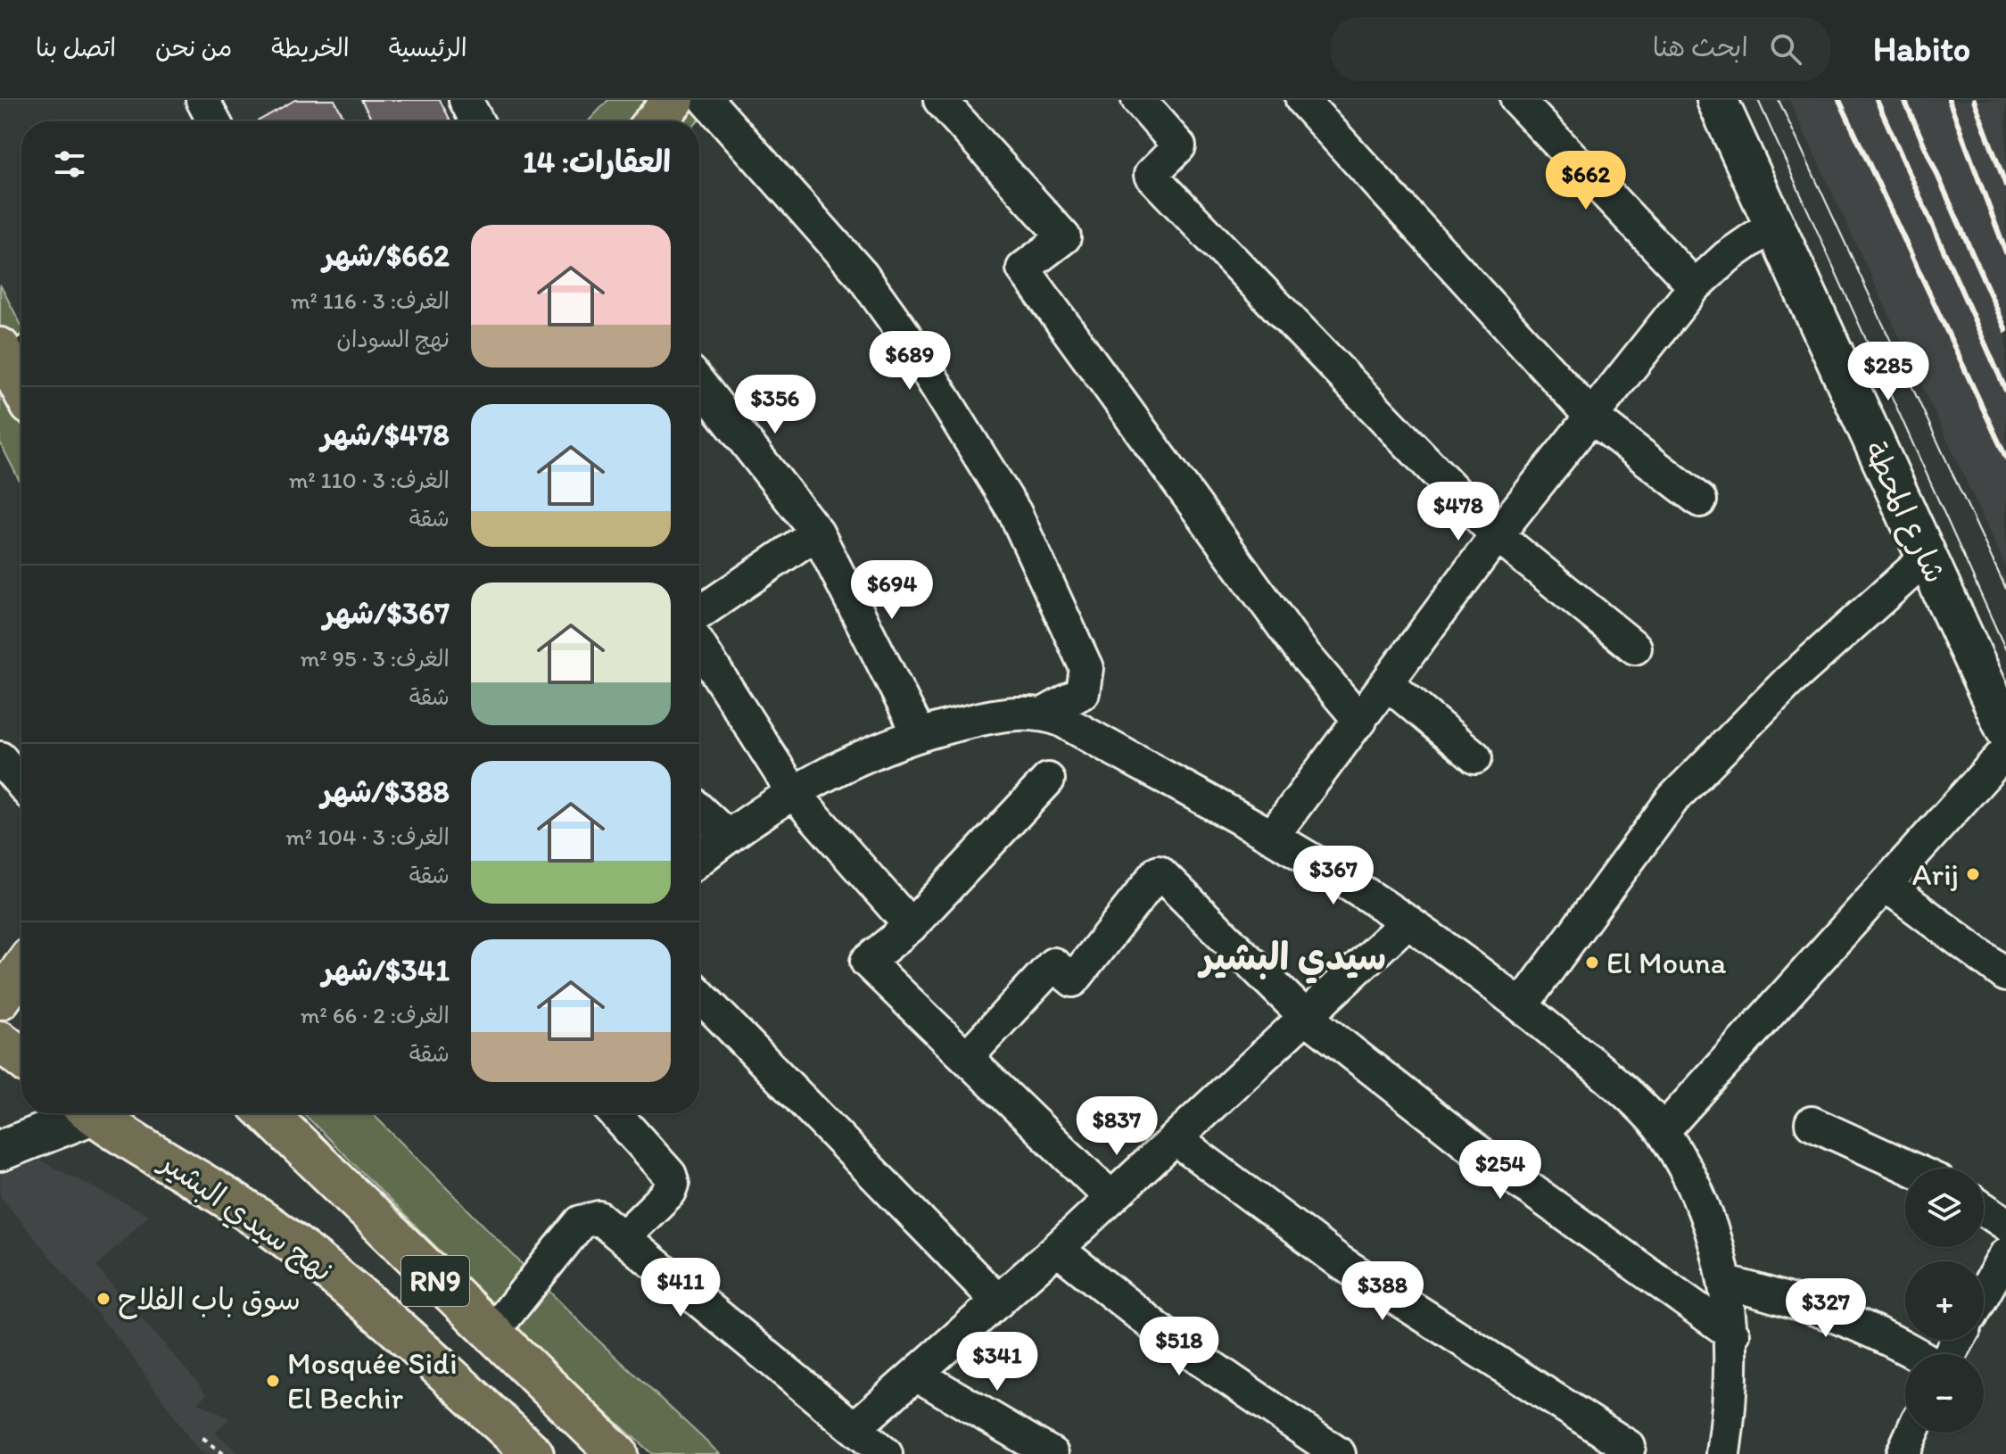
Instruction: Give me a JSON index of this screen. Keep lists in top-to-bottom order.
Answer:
{
  "streets": {
    "main road": ["نهج سيدي البشير", "RN9"],
    "street": ["شارع المحطة"]
  },
  "districts": ["سيدي البشير"],
  "places": [
    "Arij",
    "El Mouna",
    "سوق باب الفلاح",
    "Mosquée Sidi El Bechir"
  ],
  "page": {
    "header": "Habito",
    "search": "ابحث هنا",
    "nav": [
      "الرئيسية",
      "الخريطة",
      "من نحن",
      "اتصل بنا"
    ],
    "heading": "العقارات: 14",
    "price": [
      "$662",
      "$689",
      "$285",
      "$356",
      "$478",
      "$694",
      "$367",
      "$837",
      "$254",
      "$411",
      "$388",
      "$327",
      "$518",
      "$341"
    ],
    "list": [
      {
        "name": "$662/شهر",
        "note": "الغرف: 3 · 116 m² · نهج السودان"
      },
      {
        "name": "$478/شهر",
        "note": "الغرف: 3 · 110 m² · شقة"
      },
      {
        "name": "$367/شهر",
        "note": "الغرف: 3 · 95 m² · شقة"
      },
      {
        "name": "$388/شهر",
        "note": "الغرف: 3 · 104 m² · شقة"
      },
      {
        "name": "$341/شهر",
        "note": "الغرف: 2 · 66 m² · شقة"
      }
    ],
    "map_buttons": ["+", "−"]
  }
}
